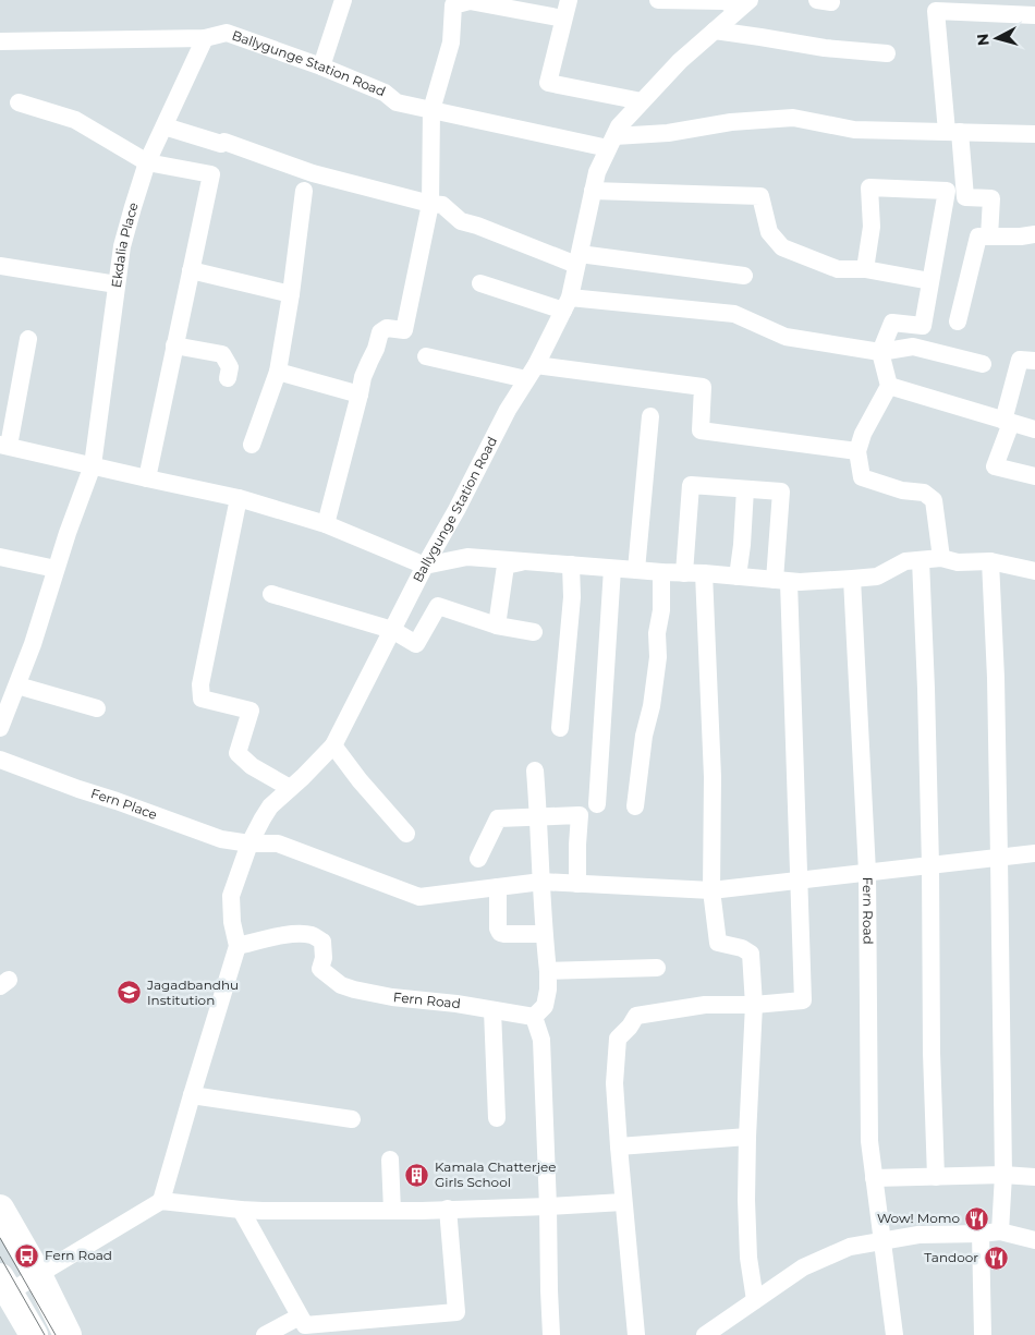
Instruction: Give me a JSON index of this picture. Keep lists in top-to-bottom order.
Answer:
{
  "streets": {
    "street": [
      "Ballygunge Station Road",
      "Ekdalia Place",
      "Fern Place",
      "Fern Road"
    ]
  },
  "crossings": [
    ["Ballygunge Station Road", "Ekdalia Place"],
    ["Ballygunge Station Road", "Fern Place"],
    ["Ballygunge Station Road", "Fern Road"],
    ["Fern Place", "Fern Road"]
  ],
  "places": {
    "school or university": ["Jagadbandhu Institution"],
    "building": ["Kamala Chatterjee Girls School"],
    "restaurant": ["Wow! Momo", "Tandoor"],
    "bus stop": ["Fern Road"]
  },
  "north": "left"
}
